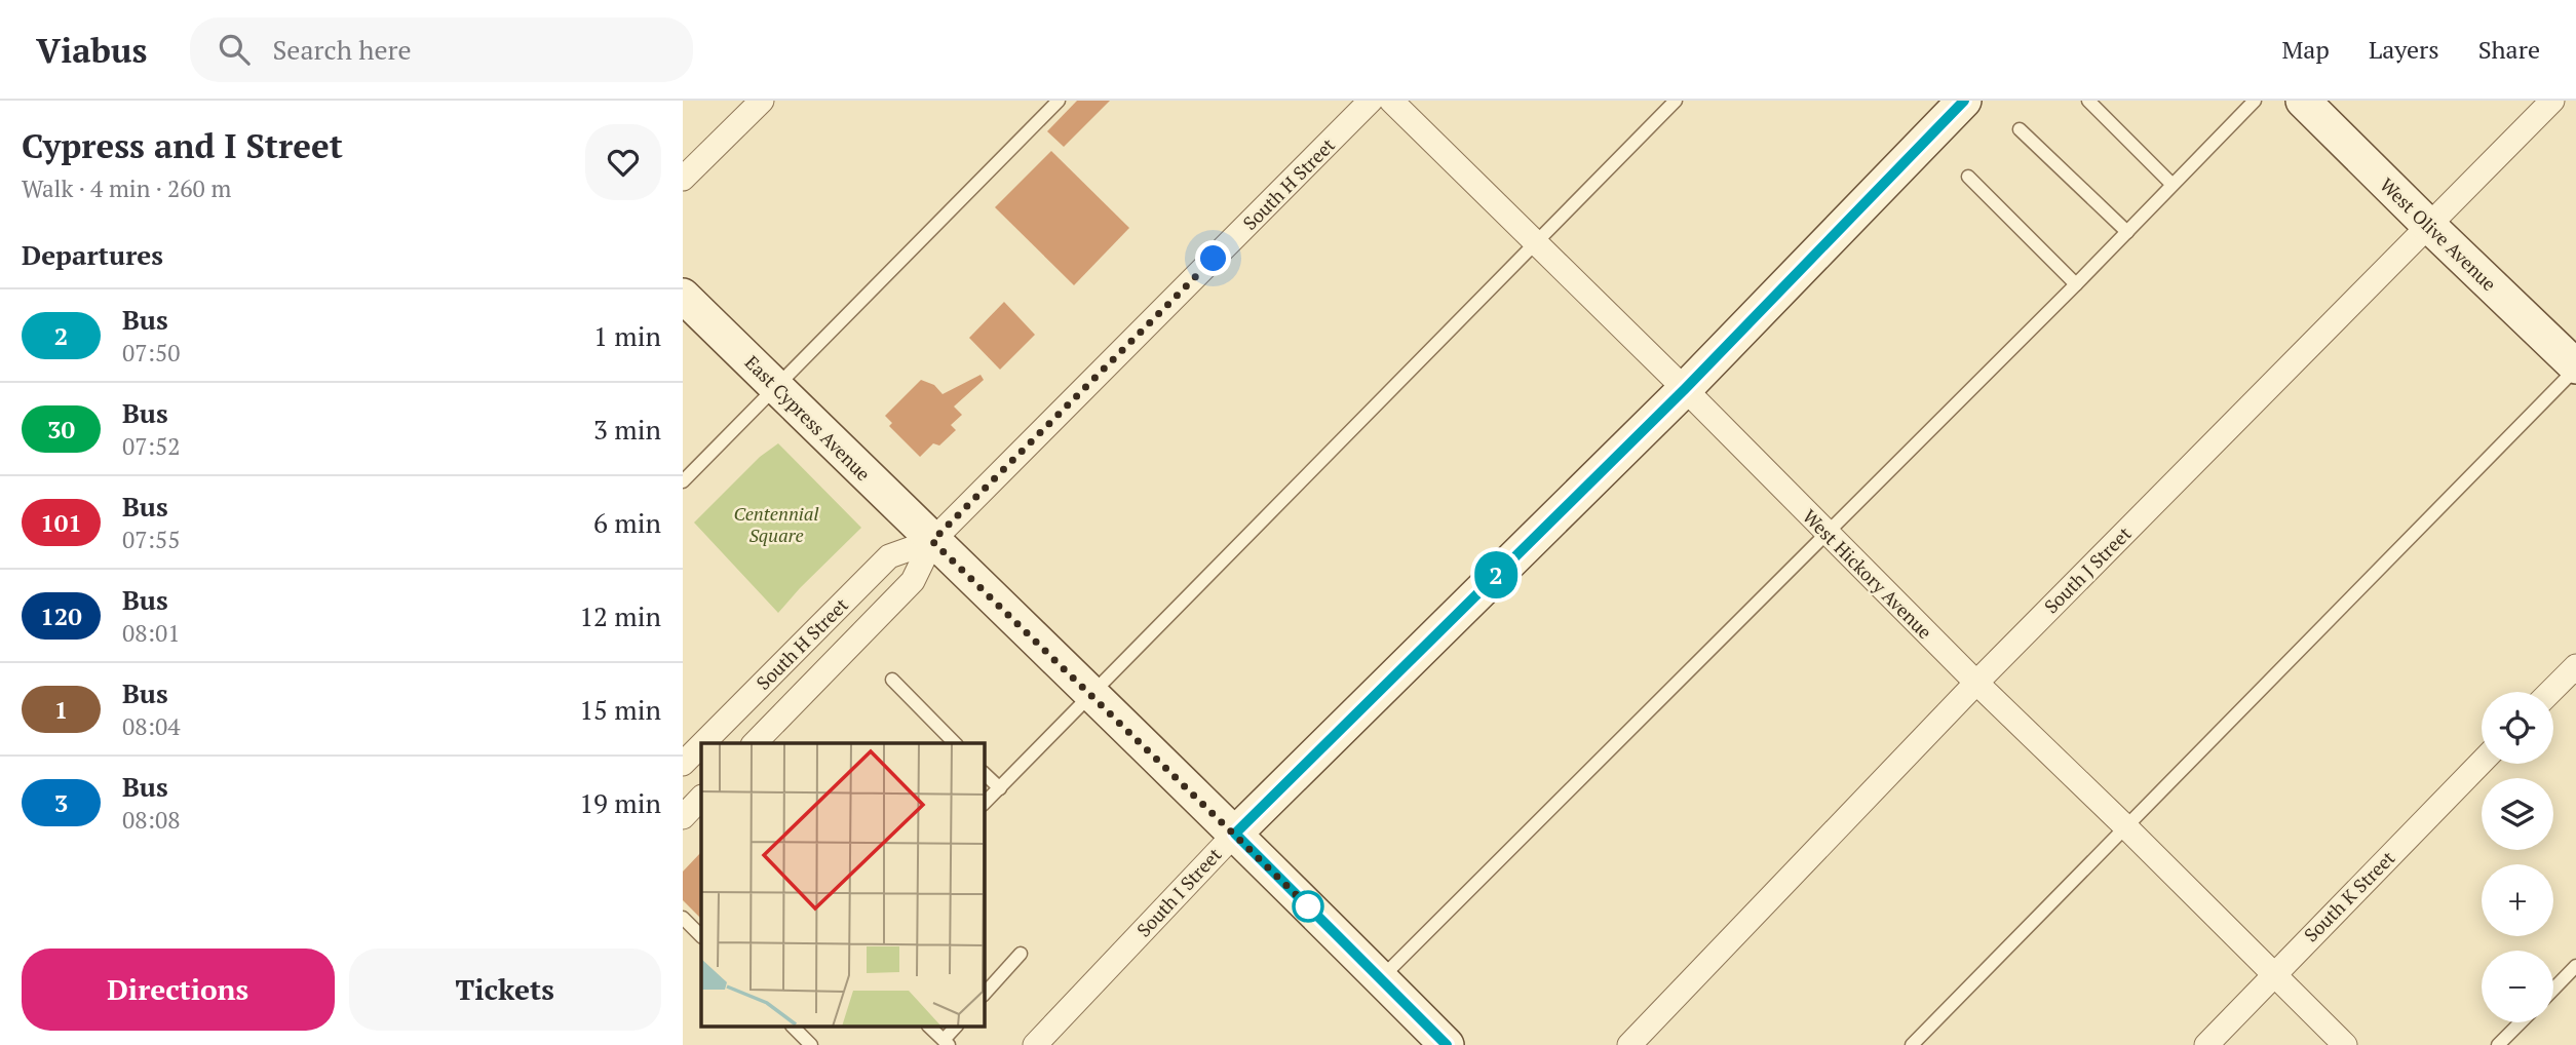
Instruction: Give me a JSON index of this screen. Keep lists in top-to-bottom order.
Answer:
{
  "streets": {
    "street": [
      "South H Street",
      "West Olive Avenue",
      "East Cypress Avenue",
      "South J Street",
      "West Hickory Avenue",
      "South I Street",
      "South K Street"
    ]
  },
  "crossings": [
    ["South H Street", "East Cypress Avenue"],
    ["West Olive Avenue", "South J Street"],
    ["East Cypress Avenue", "South I Street"],
    ["South J Street", "West Hickory Avenue"],
    ["West Hickory Avenue", "South I Street"],
    ["West Hickory Avenue", "South K Street"]
  ],
  "parks": ["Centennial Square"],
  "lines": ["bus line 2"],
  "page": {
    "header": "Viabus",
    "search": "Search here",
    "nav": ["Map", "Layers", "Share"],
    "heading": [
      ["Cypress and I Street", "Walk · 4 min · 260 m"],
      "Departures"
    ],
    "on_map": "2",
    "list": [
      {
        "mark": "2",
        "name": "Bus",
        "note": "07:50",
        "value": "1 min"
      },
      {
        "mark": "30",
        "name": "Bus",
        "note": "07:52",
        "value": "3 min"
      },
      {
        "mark": "101",
        "name": "Bus",
        "note": "07:55",
        "value": "6 min"
      },
      {
        "mark": "120",
        "name": "Bus",
        "note": "08:01",
        "value": "12 min"
      },
      {
        "mark": "1",
        "name": "Bus",
        "note": "08:04",
        "value": "15 min"
      },
      {
        "mark": "3",
        "name": "Bus",
        "note": "08:08",
        "value": "19 min"
      }
    ],
    "map_buttons": ["+", "−"],
    "buttons": ["Directions", "Tickets"]
  }
}
